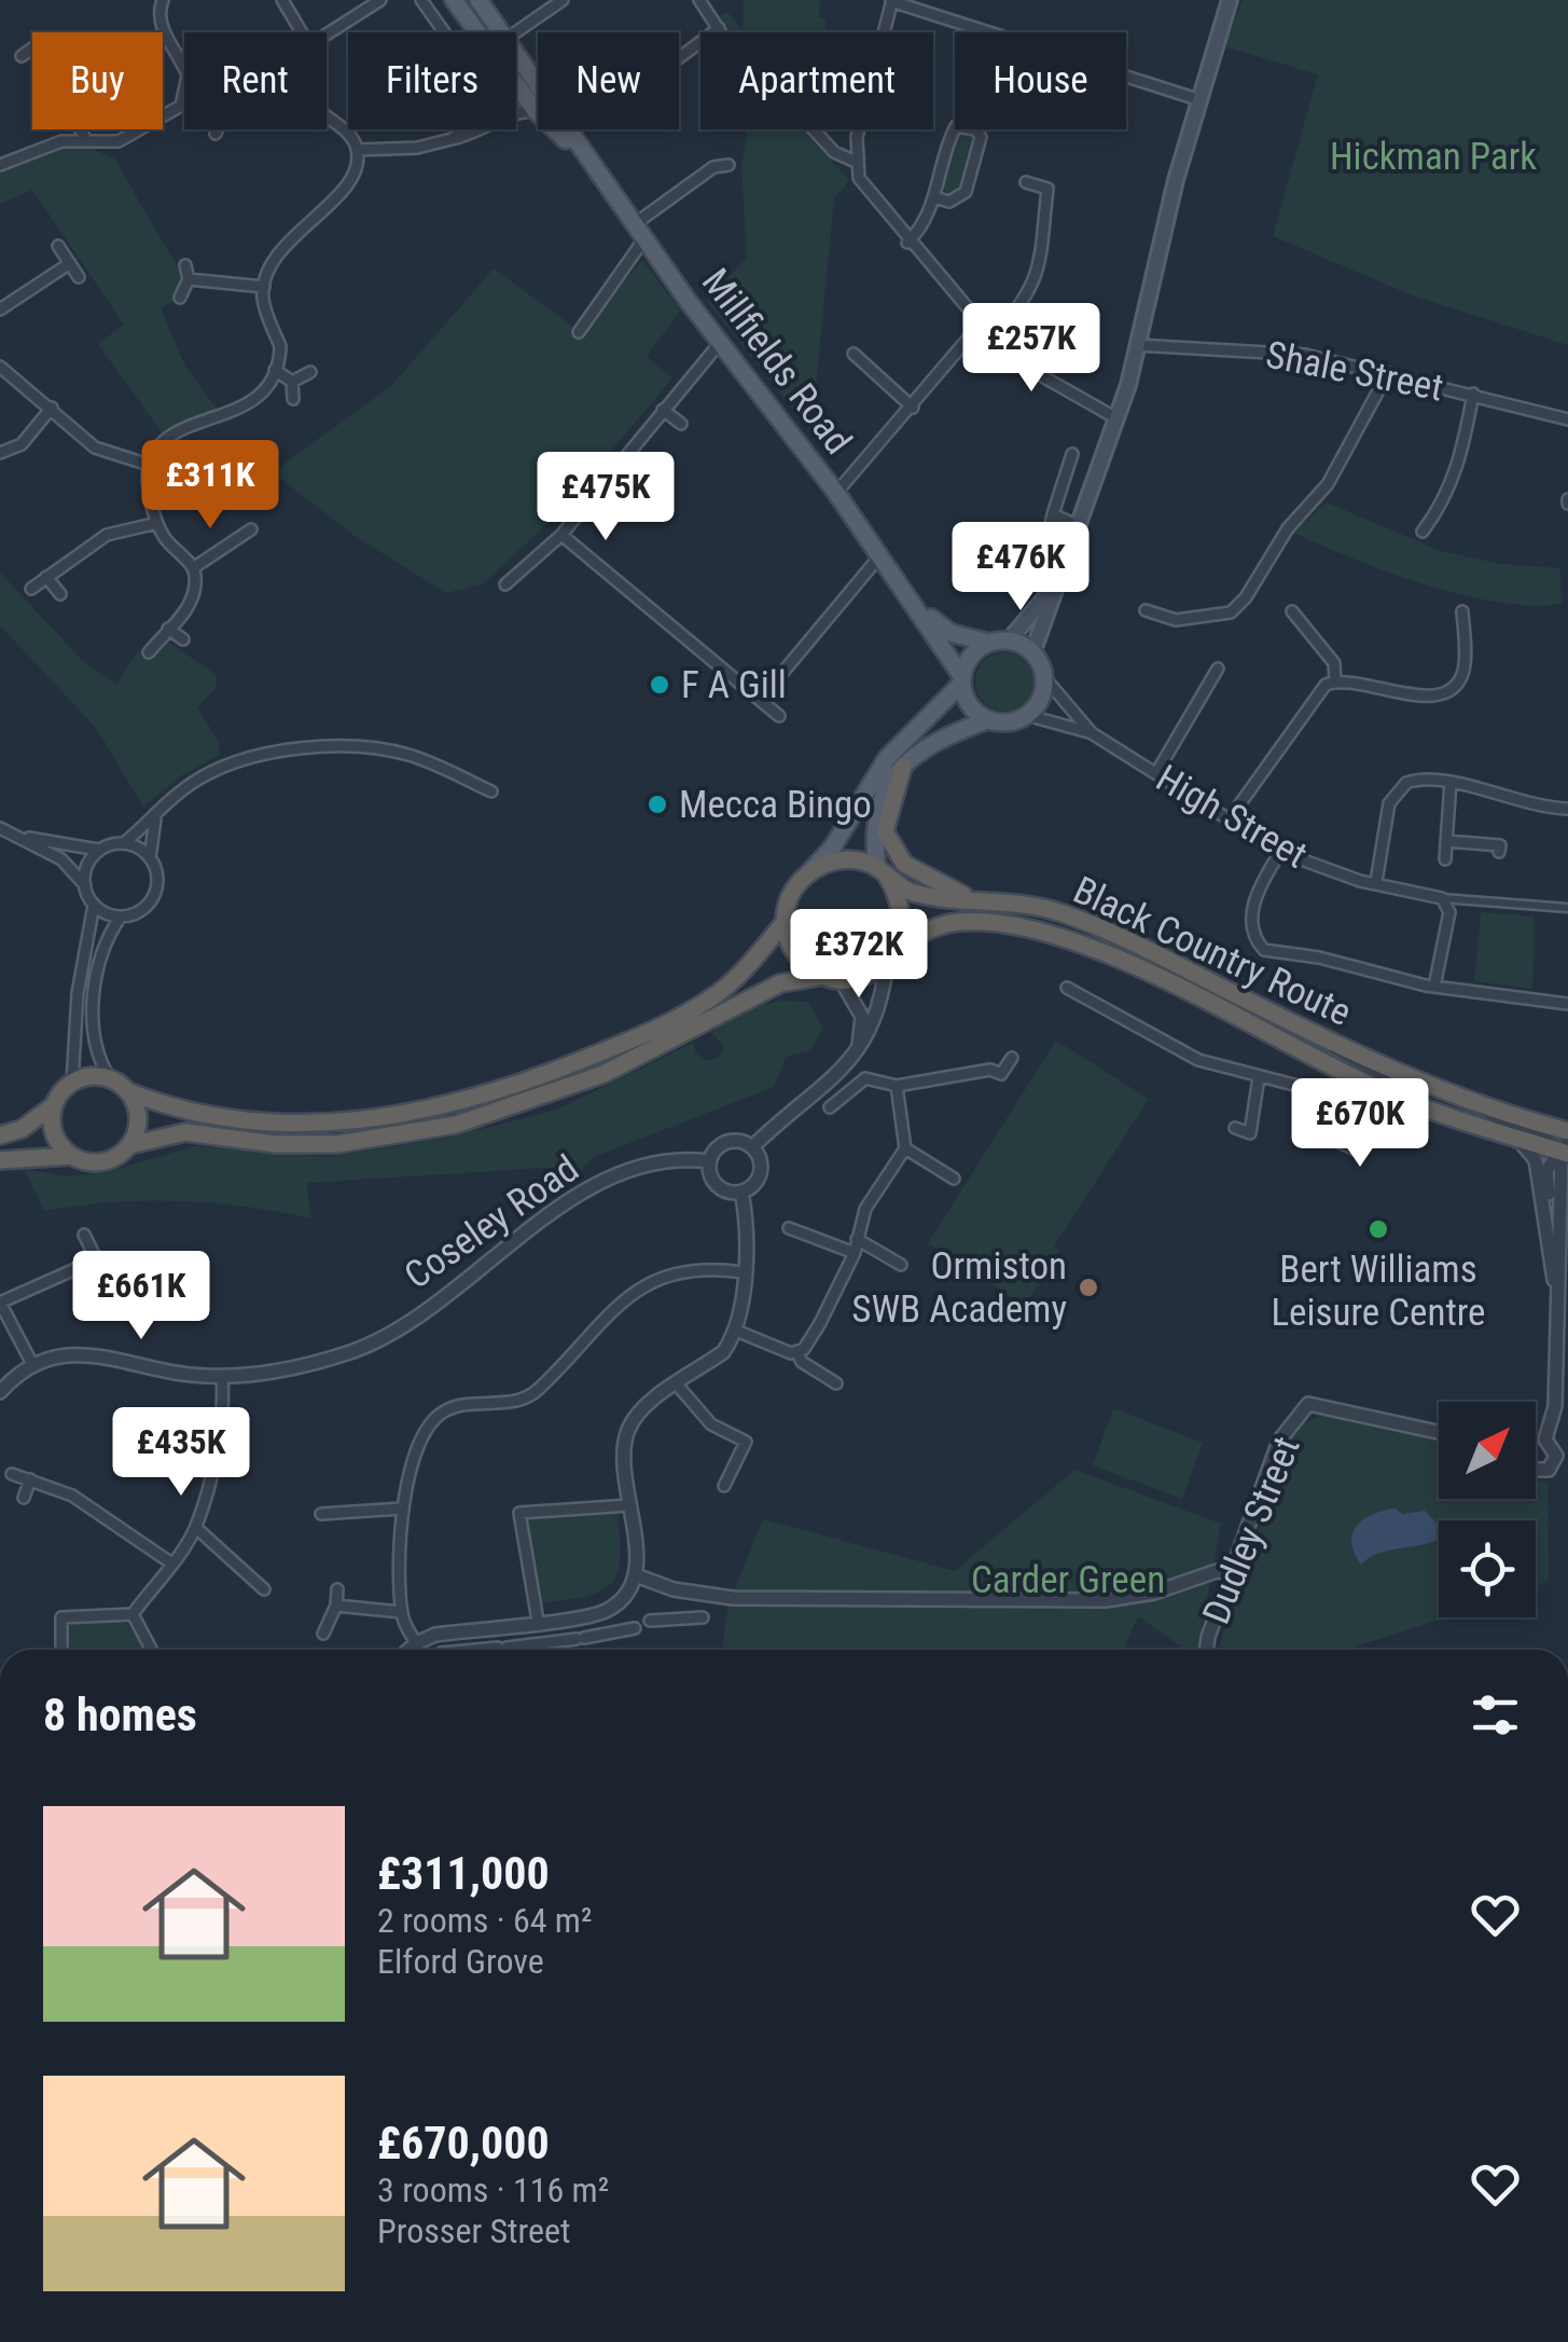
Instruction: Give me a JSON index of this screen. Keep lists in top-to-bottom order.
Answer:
{
  "streets": {
    "highway": ["Black Country Route"],
    "main road": ["Millfields Road"],
    "street": [
      "Shale Street",
      "High Street",
      "Coseley Road",
      "Dudley Street"
    ]
  },
  "crossings": [
    ["Millfields Road", "High Street"]
  ],
  "parks": ["Hickman Park", "Carder Green"],
  "places": [
    "F A Gill",
    "Mecca Bingo",
    "Bert Williams Leisure Centre",
    "Ormiston SWB Academy"
  ],
  "north": "top right",
  "page": {
    "chip": [
      "Buy",
      "Rent",
      "Filters",
      "New",
      "Apartment",
      "House"
    ],
    "price": [
      "£257K",
      "£311K",
      "£475K",
      "£476K",
      "£372K",
      "£670K",
      "£661K",
      "£435K"
    ],
    "heading": "8 homes",
    "list": [
      {
        "name": "£311,000",
        "note": "2 rooms · 64 m² · Elford Grove"
      },
      {
        "name": "£670,000",
        "note": "3 rooms · 116 m² · Prosser Street"
      }
    ]
  }
}
